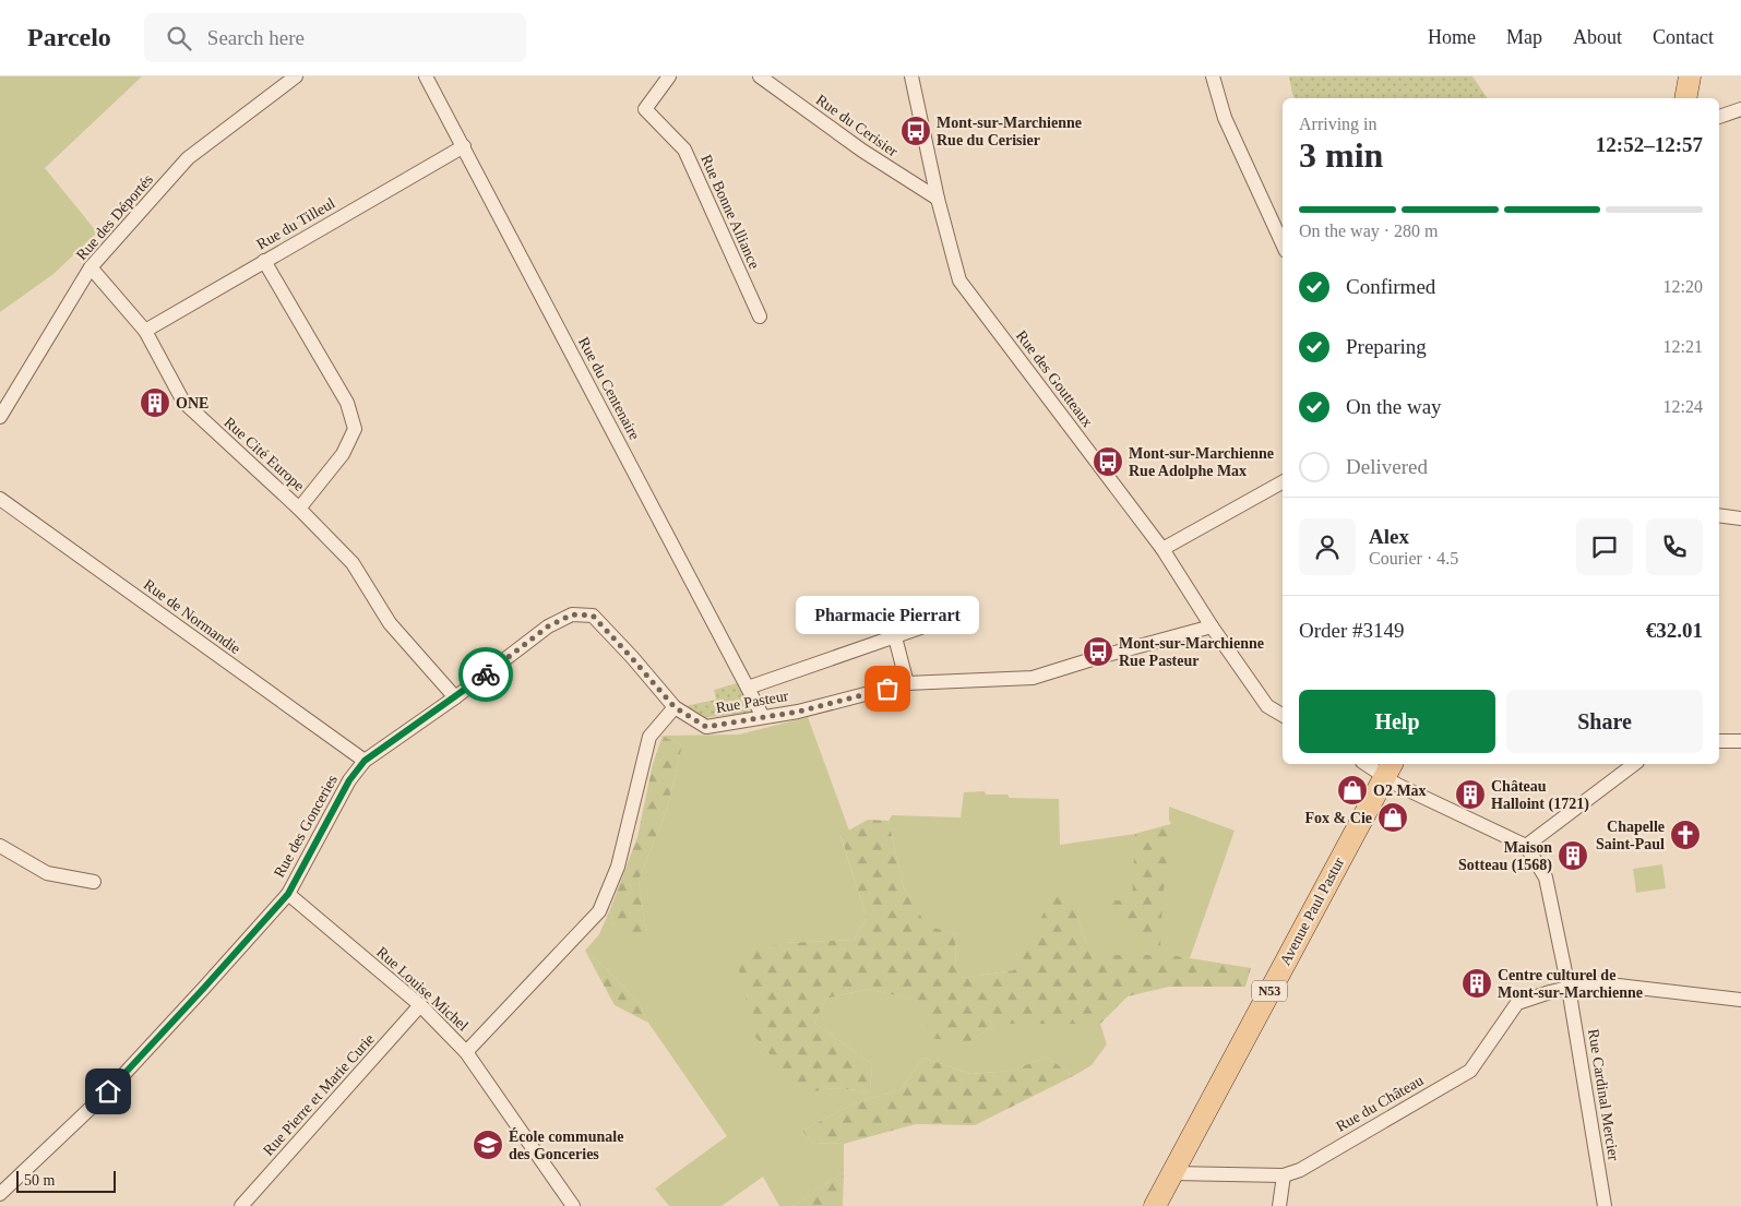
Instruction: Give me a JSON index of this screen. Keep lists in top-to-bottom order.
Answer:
{
  "streets": {
    "main road": ["Avenue Paul Pastur", "N53"],
    "street": [
      "Rue du Cerisier",
      "Rue Bonne Alliance",
      "Rue des Déportés",
      "Rue du Tilleul",
      "Rue des Goutteaux",
      "Rue du Centenaire",
      "Rue Cité Europe",
      "Rue de Normandie",
      "Rue Pasteur",
      "Rue des Gonceries",
      "Rue Louise Michel",
      "Rue Pierre et Marie Curie",
      "Rue Cardinal Mercier",
      "Rue du Château"
    ]
  },
  "crossings": [
    ["Rue du Cerisier", "Rue des Goutteaux"],
    ["Rue des Déportés", "Rue Cité Europe"],
    ["Rue du Tilleul", "Rue du Centenaire"],
    ["Rue du Tilleul", "Rue Cité Europe"],
    ["Rue des Goutteaux", "Rue Pasteur"],
    ["Rue du Centenaire", "Rue Pasteur"],
    ["Rue Cité Europe", "Rue des Gonceries"],
    ["Rue de Normandie", "Rue des Gonceries"],
    ["Rue Pasteur", "Rue des Gonceries"],
    ["Rue des Gonceries", "Rue Louise Michel"],
    ["Avenue Paul Pastur", "Rue du Château"],
    ["Rue Louise Michel", "Rue Pierre et Marie Curie"],
    ["Rue Cardinal Mercier", "Rue du Château"]
  ],
  "places": {
    "bus stop": ["Mont-sur-Marchienne Rue du Cerisier", "Mont-sur-Marchienne Rue Adolphe Max", "Mont-sur-Marchienne Rue Pasteur"],
    "building": [
      "ONE",
      "Château Halloint (1721)",
      "Maison Sotteau (1568)",
      "Centre culturel de Mont-sur-Marchienne"
    ],
    "other": ["Pharmacie Pierrart"],
    "shop": ["O2 Max", "Fox & Cie"],
    "church": ["Chapelle Saint-Paul"],
    "school or university": ["École communale des Gonceries"]
  },
  "scale_bar": "50 m",
  "page": {
    "header": "Parcelo",
    "search": "Search here",
    "nav": [
      "Home",
      "Map",
      "About",
      "Contact"
    ],
    "heading": ["3 min", "Arriving in", "12:52–12:57"],
    "panel": [
      "Alex",
      "Courier · 4.5",
      "Order #3149",
      "€32.01"
    ],
    "bar": "On the way · 280 m",
    "list": [
      ["Confirmed", "12:20"],
      ["Preparing", "12:21"],
      ["On the way", "12:24"],
      "Delivered"
    ],
    "bubble": "Pharmacie Pierrart",
    "buttons": ["Help", "Share"],
    "scale": "50 m"
  }
}
